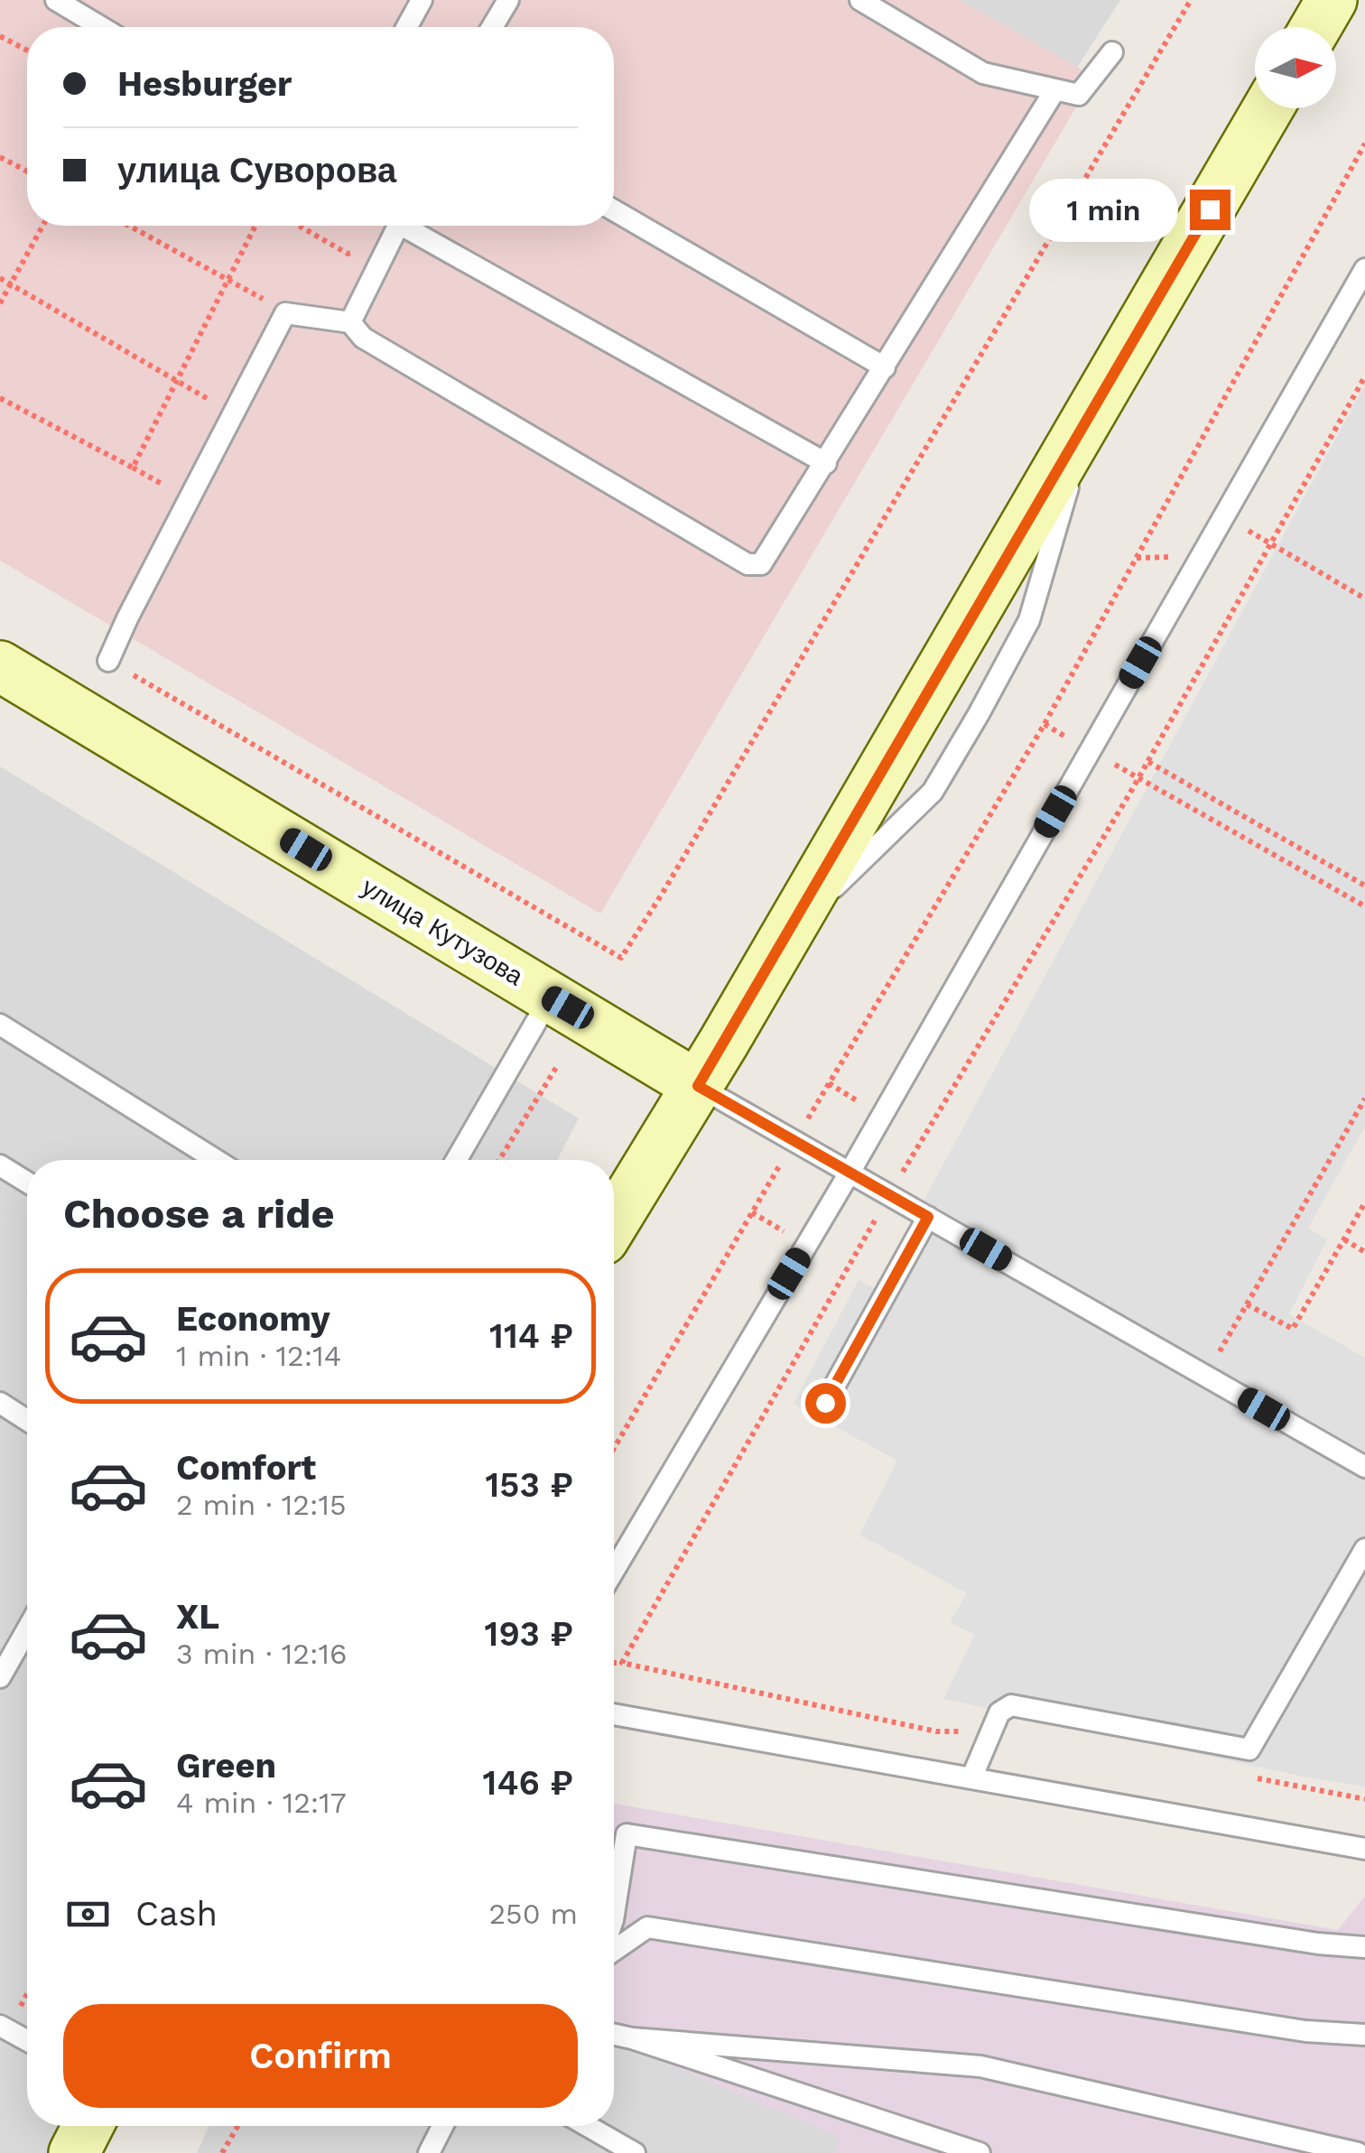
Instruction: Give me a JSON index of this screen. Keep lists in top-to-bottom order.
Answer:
{
  "streets": {
    "main road": ["улица Кутузова"]
  },
  "north": "right",
  "page": {
    "banner": ["Hesburger", "улица Суворова"],
    "bubble": "1 min",
    "heading": "Choose a ride",
    "list": [
      {
        "name": "Economy",
        "note": "1 min · 12:14",
        "value": "114 ₽"
      },
      {
        "name": "Comfort",
        "note": "2 min · 12:15",
        "value": "153 ₽"
      },
      {
        "name": "XL",
        "note": "3 min · 12:16",
        "value": "193 ₽"
      },
      {
        "name": "Green",
        "note": "4 min · 12:17",
        "value": "146 ₽"
      }
    ],
    "pay": ["Cash", "250 m"],
    "buttons": "Confirm"
  }
}
